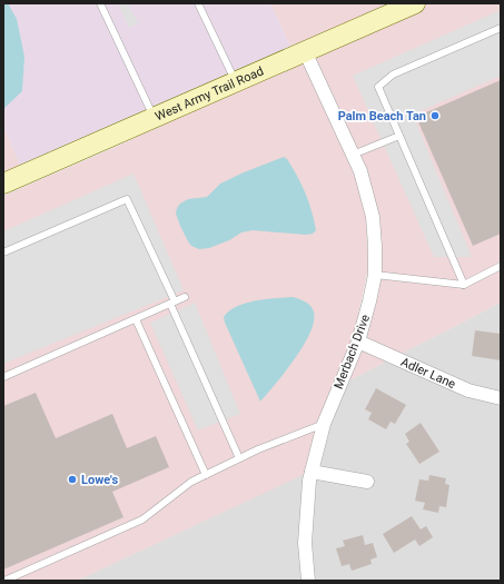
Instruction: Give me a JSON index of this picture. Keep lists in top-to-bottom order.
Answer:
{
  "streets": {
    "main road": ["West Army Trail Road"],
    "street": ["Merbach Drive", "Adler Lane"]
  },
  "crossings": [
    ["West Army Trail Road", "Merbach Drive"],
    ["Merbach Drive", "Adler Lane"]
  ],
  "places": ["Palm Beach Tan", "Lowe's"]
}
